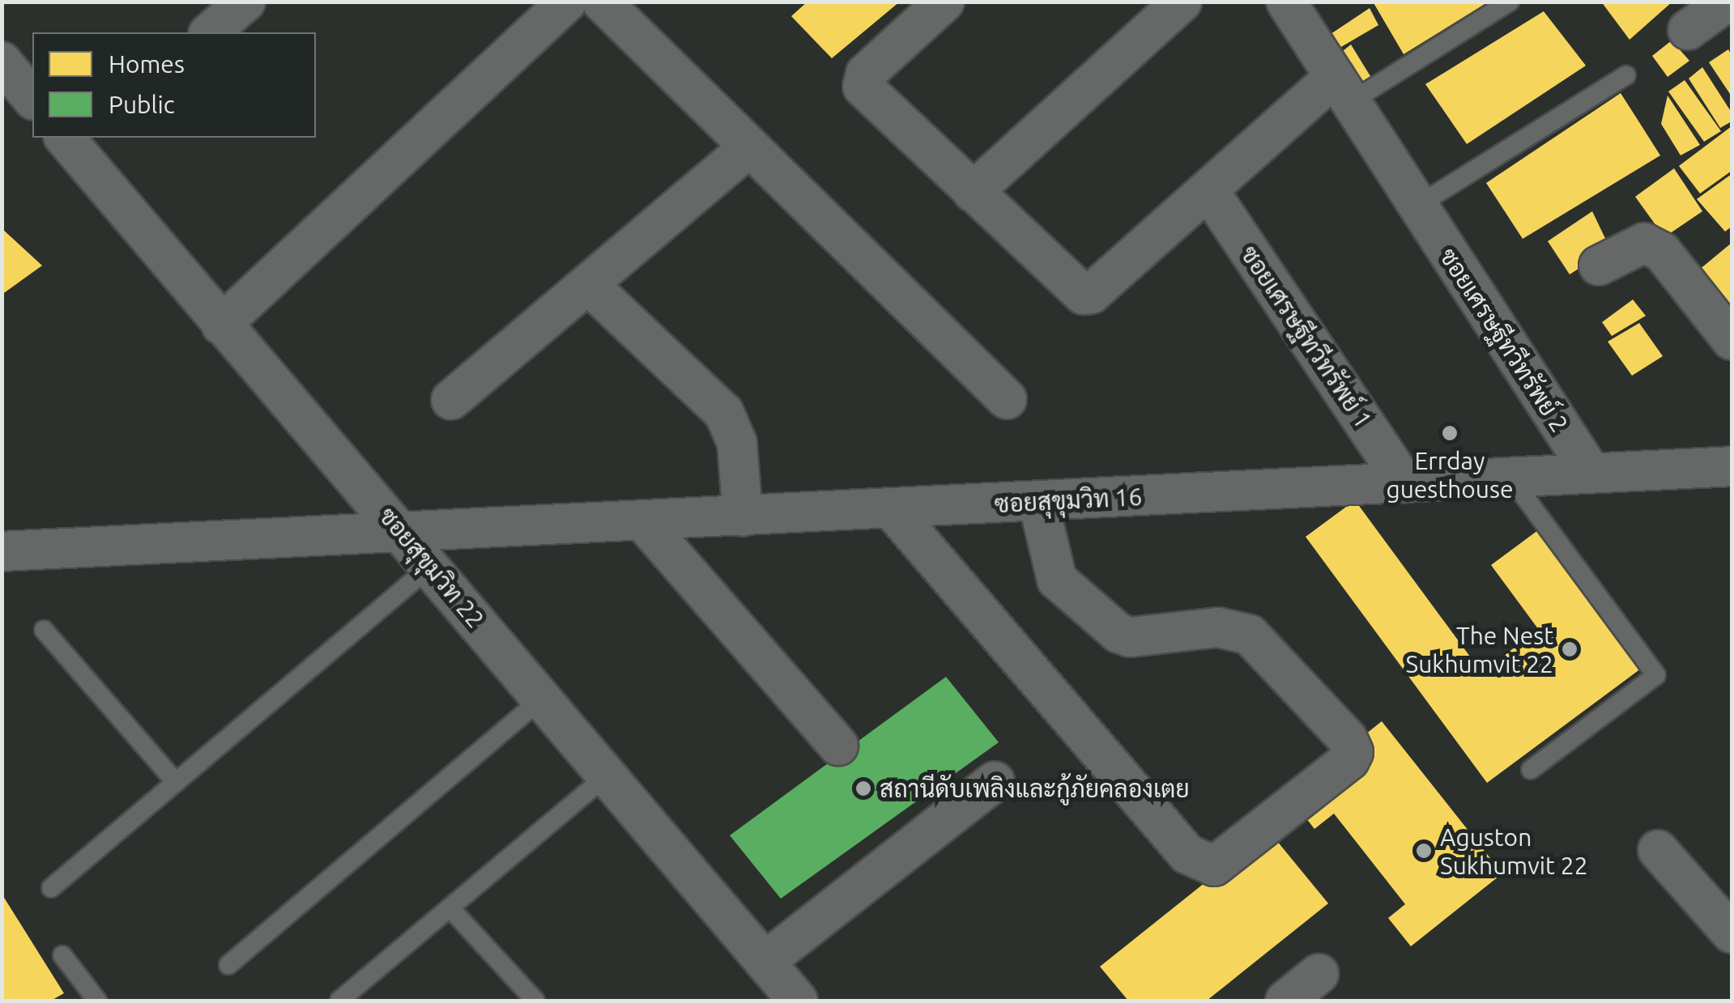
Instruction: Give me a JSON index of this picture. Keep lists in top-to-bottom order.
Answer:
{
  "streets": {
    "street": [
      "ซอยเศรษฐีทวีทรัพย์ 1",
      "ซอยเศรษฐีทวีทรัพย์ 2",
      "ซอยสุขุมวิท 16",
      "ซอยสุขุมวิท 22"
    ]
  },
  "crossings": [
    ["ซอยเศรษฐีทวีทรัพย์ 1", "ซอยสุขุมวิท 16"],
    ["ซอยเศรษฐีทวีทรัพย์ 2", "ซอยสุขุมวิท 16"],
    ["ซอยสุขุมวิท 16", "ซอยสุขุมวิท 22"]
  ],
  "places": [
    "Errday guesthouse",
    "The Nest Sukhumvit 22",
    "สถานีดับเพลิงและกู้ภัยคลองเตย",
    "Aguston Sukhumvit 22"
  ],
  "legend": ["Homes", "Public"]
}
